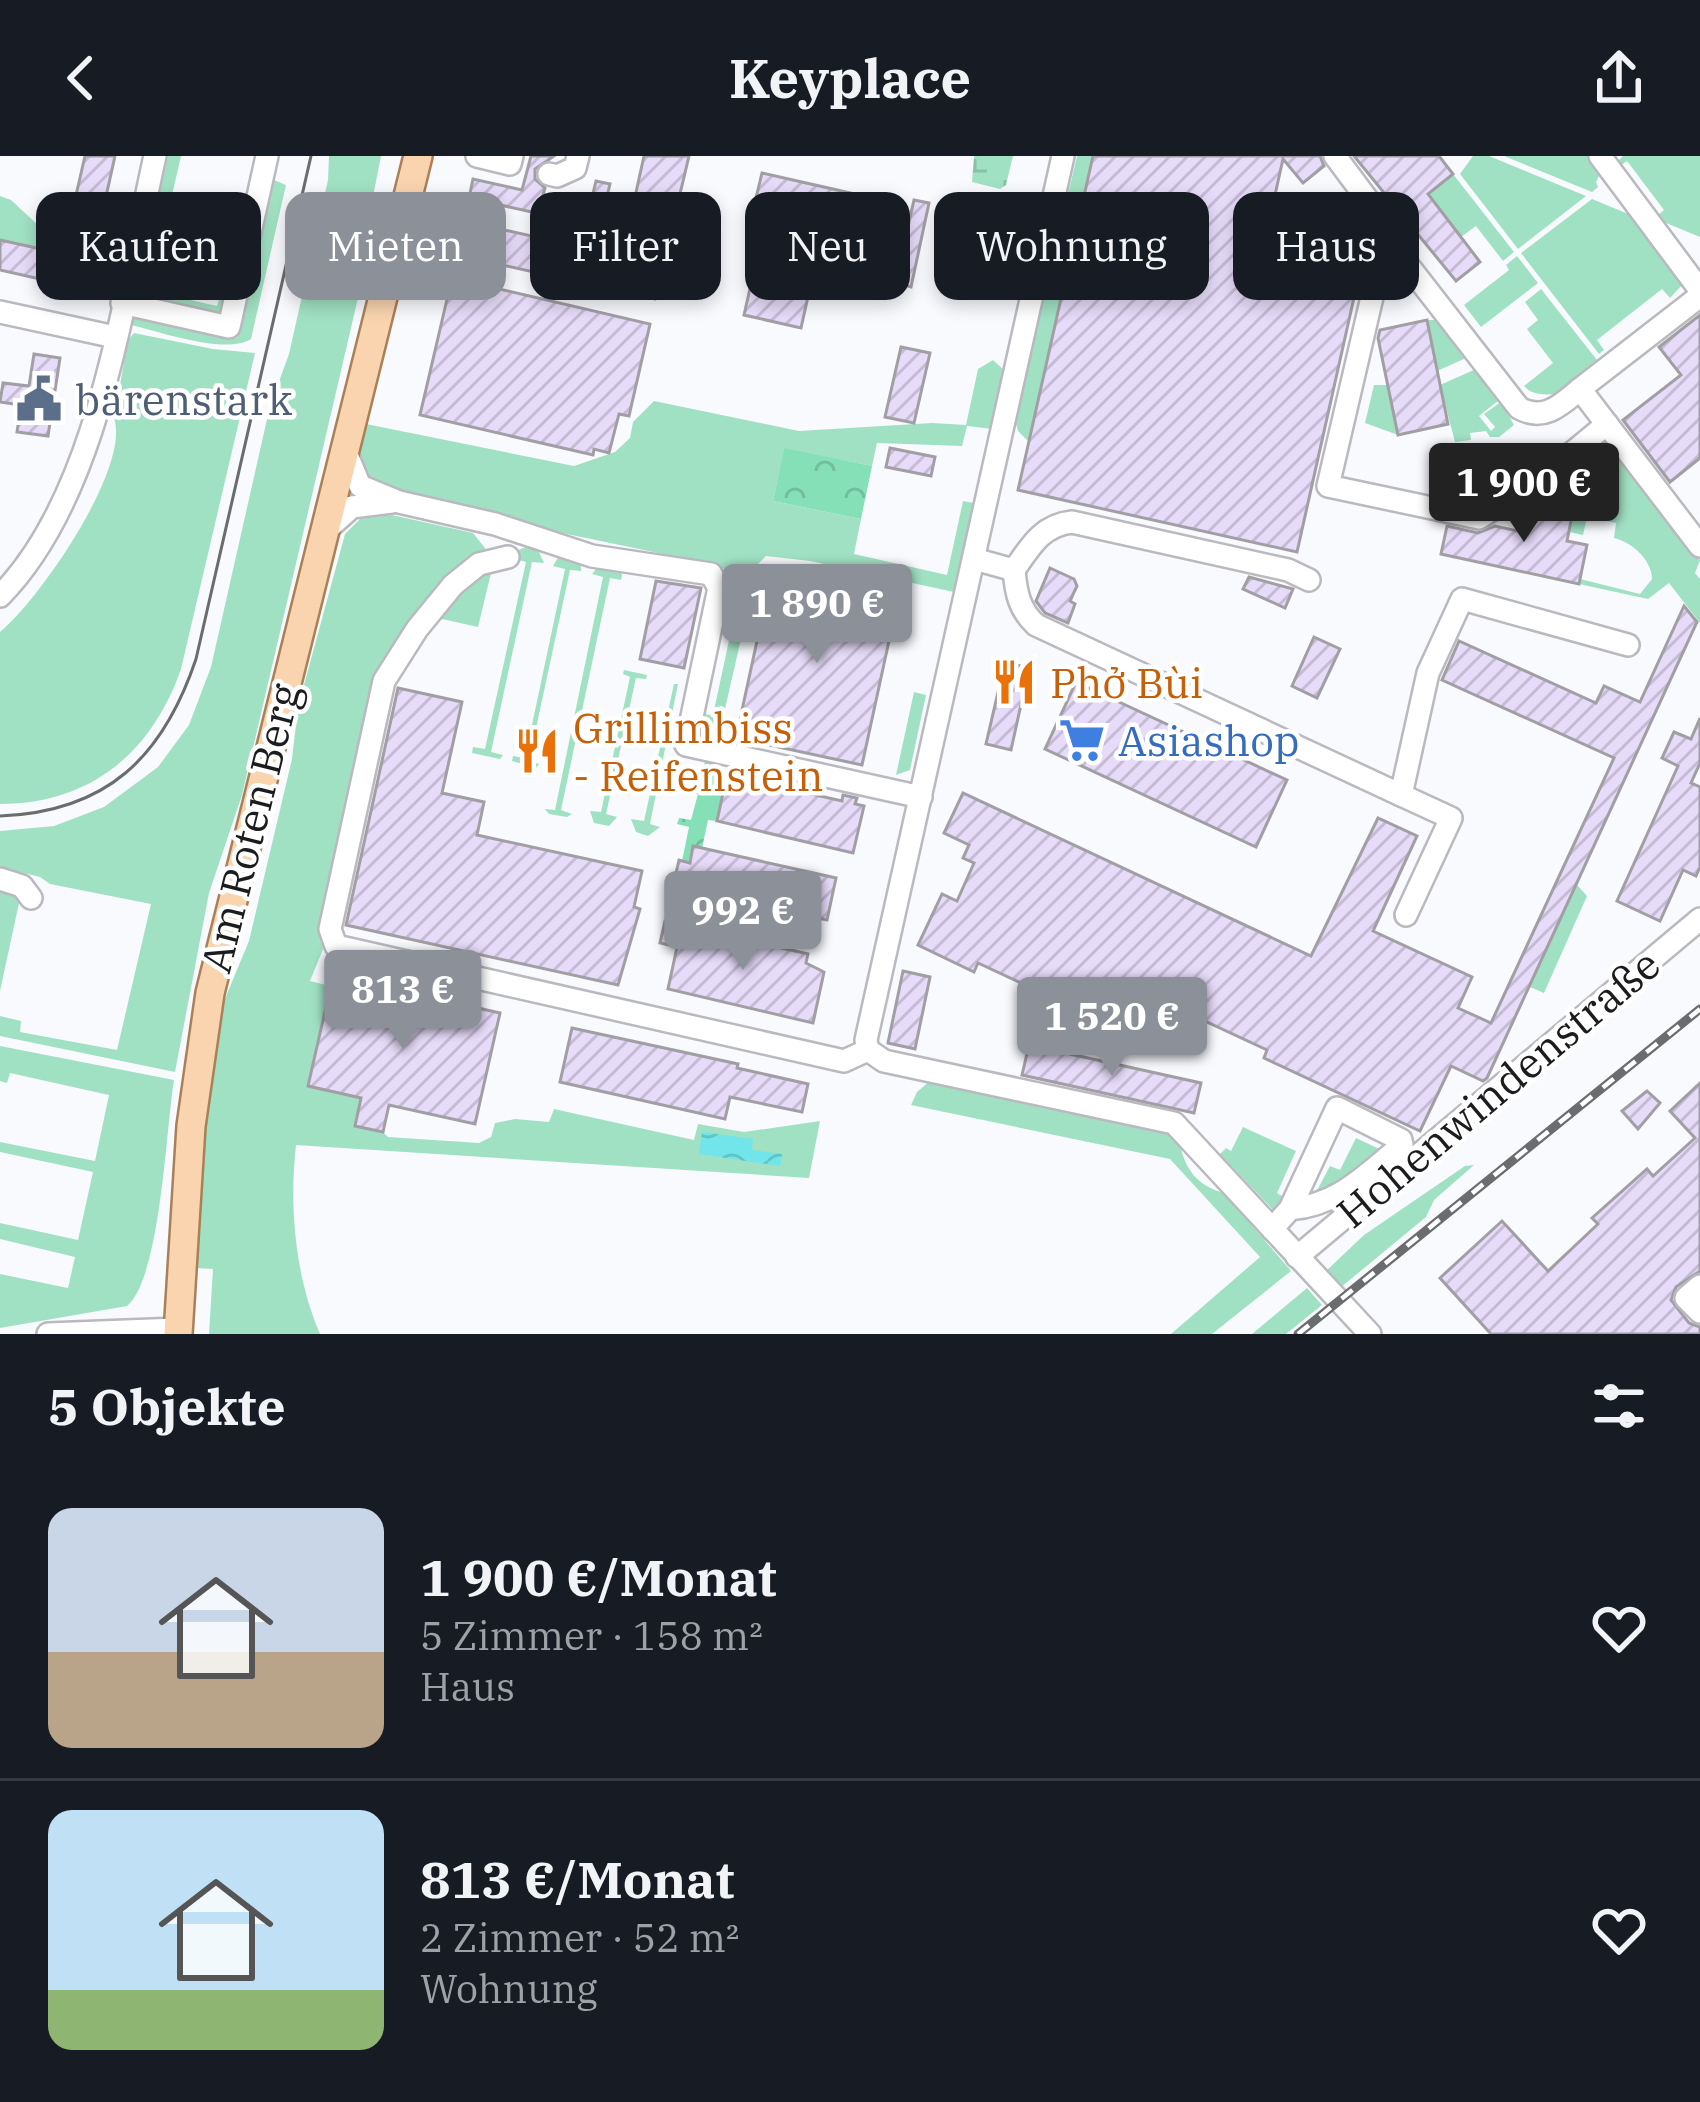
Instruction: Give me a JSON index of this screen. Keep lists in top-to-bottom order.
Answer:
{
  "streets": {
    "main road": ["Am Roten Berg"],
    "street": ["Hohenwindenstraße"]
  },
  "places": {
    "public building": ["bärenstark"],
    "restaurant": ["Phở Bùi", "Grillimbiss - Reifenstein"],
    "supermarket": ["Asiashop"]
  },
  "page": {
    "header": "Keyplace",
    "chip": [
      "Kaufen",
      "Mieten",
      "Filter",
      "Neu",
      "Wohnung",
      "Haus"
    ],
    "price": [
      "1 900 €",
      "1 890 €",
      "992 €",
      "813 €",
      "1 520 €"
    ],
    "heading": "5 Objekte",
    "list": [
      {
        "name": "1 900 €/Monat",
        "note": "5 Zimmer · 158 m² · Haus"
      },
      {
        "name": "813 €/Monat",
        "note": "2 Zimmer · 52 m² · Wohnung"
      }
    ]
  }
}
